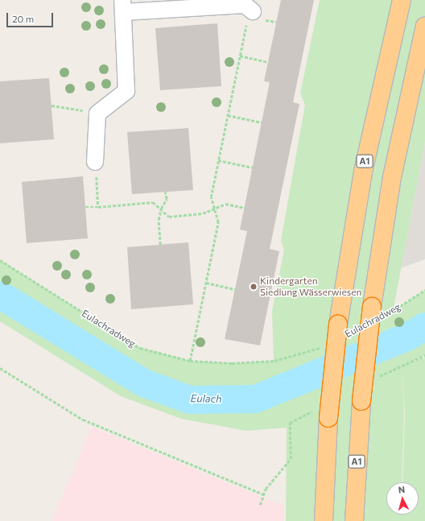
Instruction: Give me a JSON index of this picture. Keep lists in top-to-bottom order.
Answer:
{
  "streets": {
    "highway": ["A1"],
    "path": ["Eulachradweg"]
  },
  "crossings": [
    ["A1", "Eulachradweg"]
  ],
  "water": ["Eulach"],
  "places": ["Kindergarten Siedlung Wässerwiesen"],
  "scale_bar": "20 m",
  "north": "top"
}
